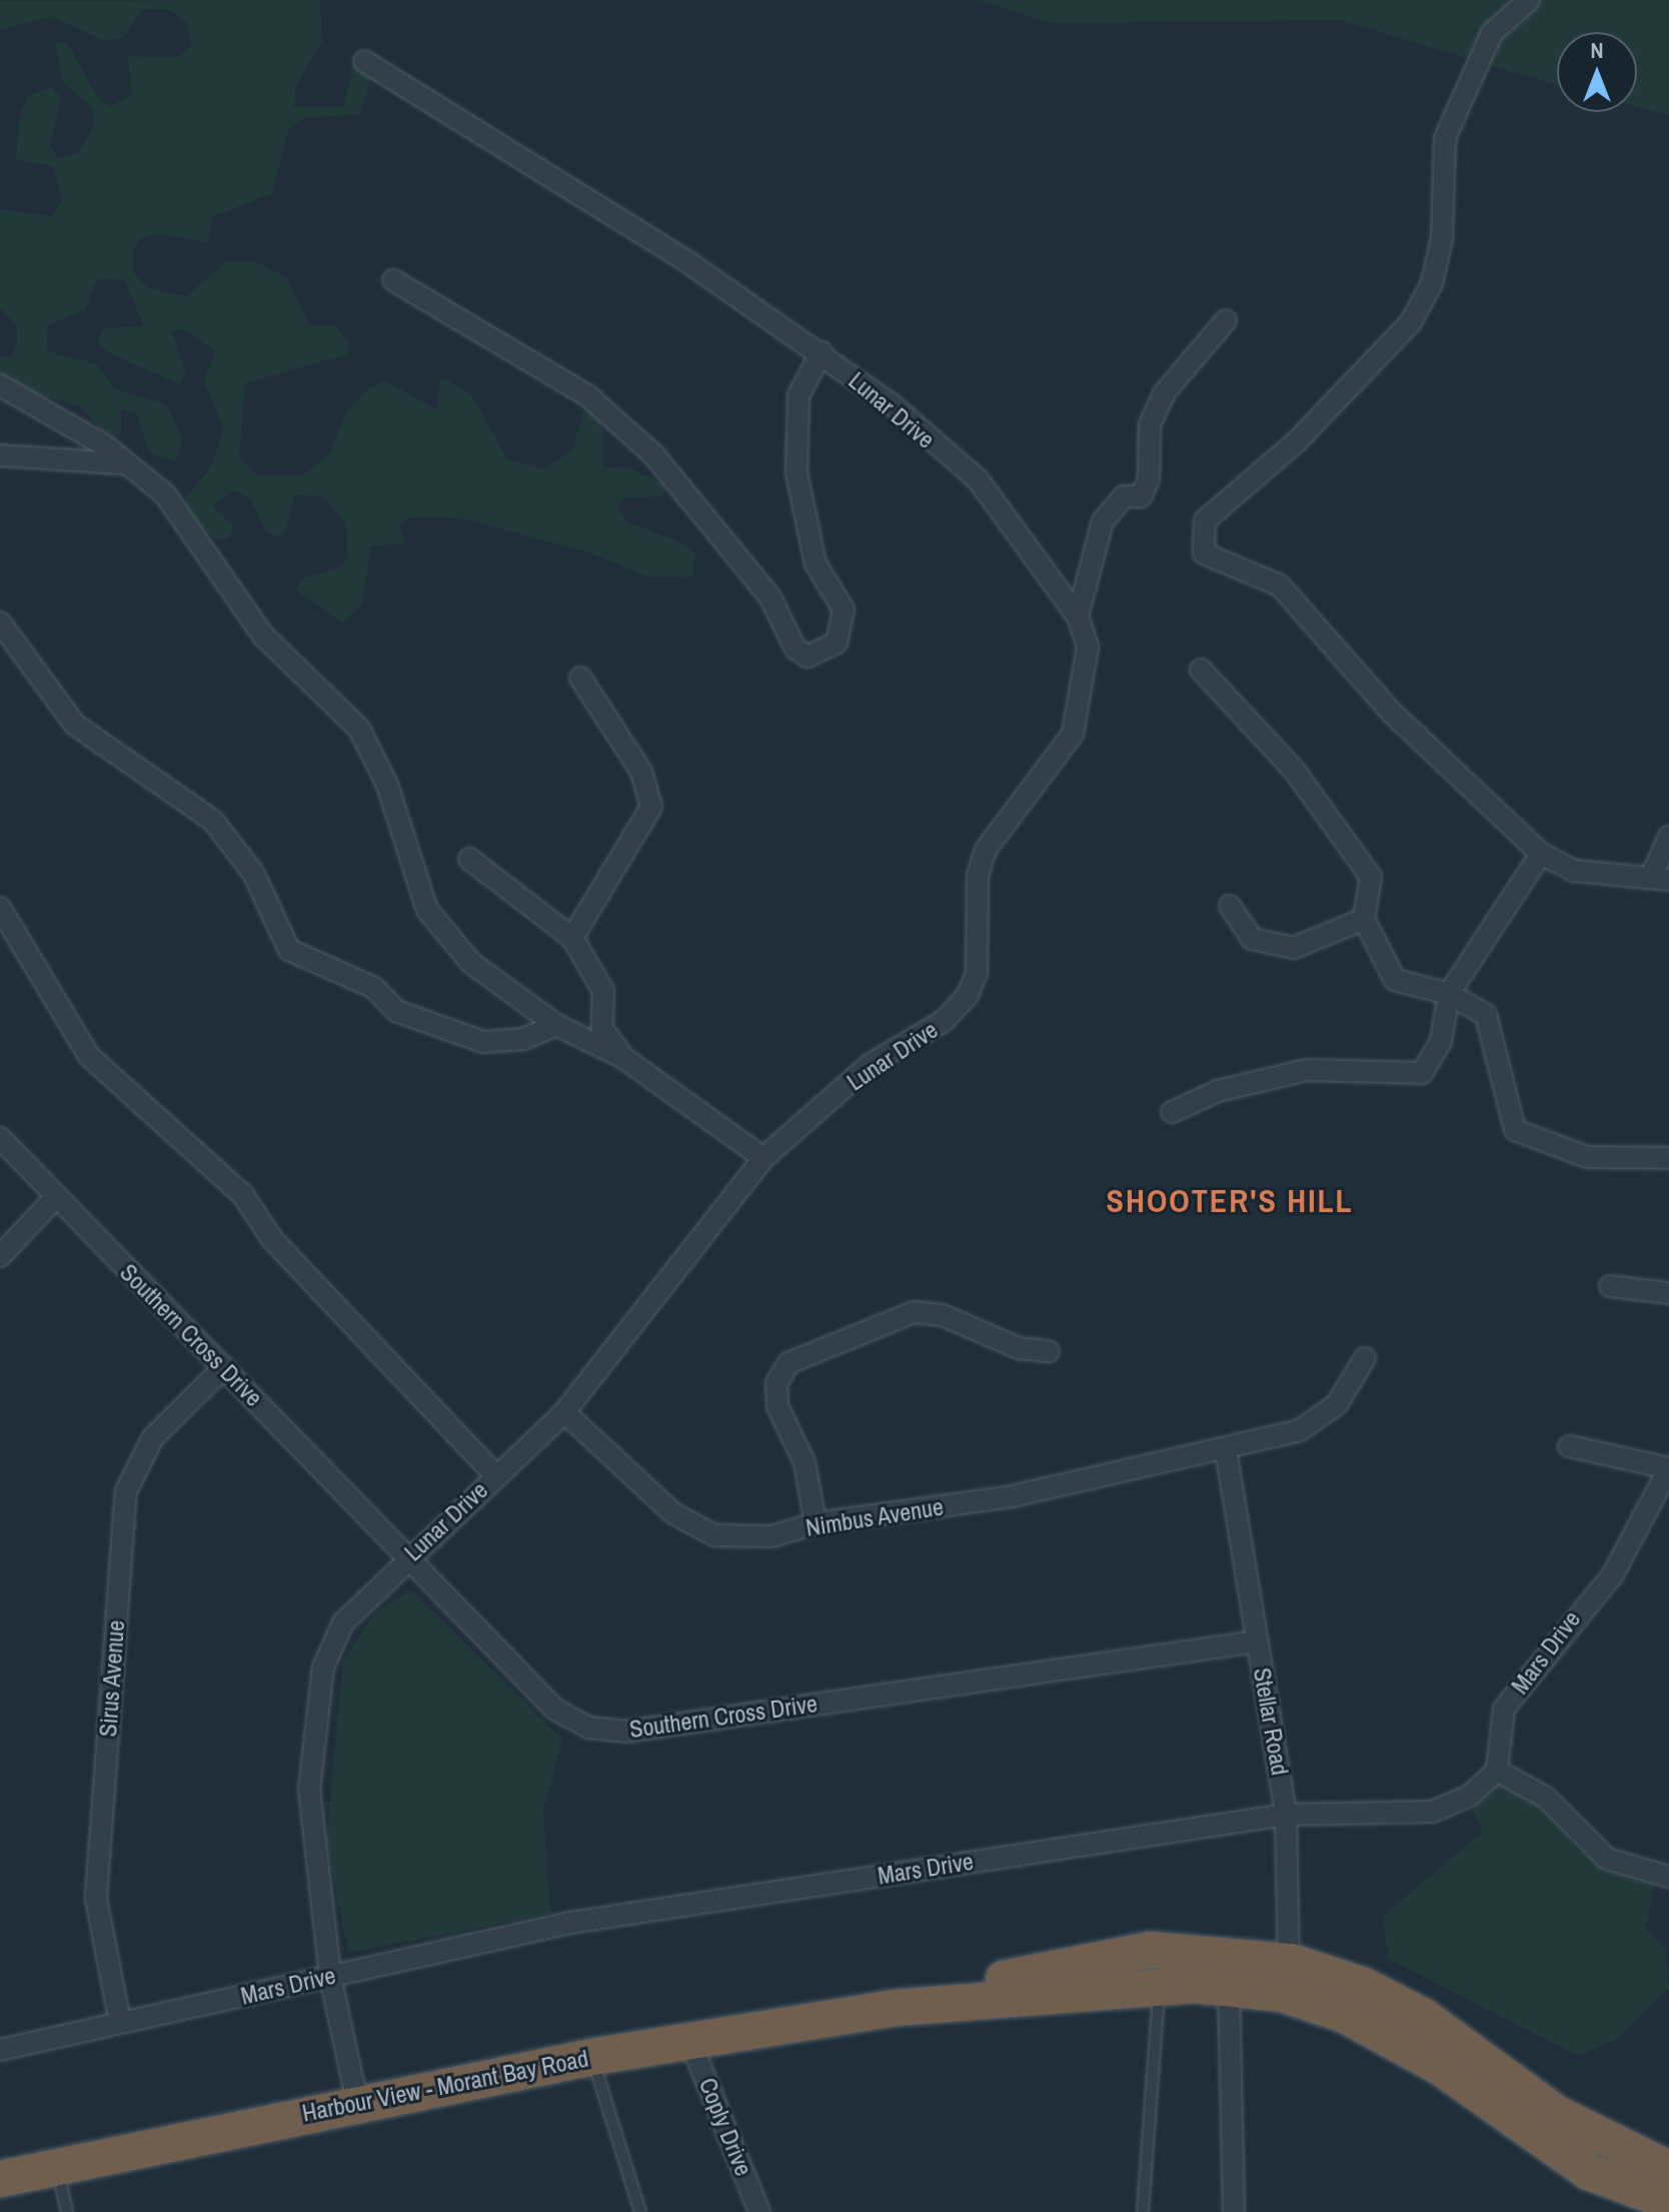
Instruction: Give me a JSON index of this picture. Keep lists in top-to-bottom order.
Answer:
{
  "streets": {
    "highway": ["Harbour View - Morant Bay Road"],
    "street": [
      "Lunar Drive",
      "Southern Cross Drive",
      "Nimbus Avenue",
      "Mars Drive",
      "Sirus Avenue",
      "Stellar Road",
      "Coply Drive"
    ]
  },
  "crossings": [
    ["Lunar Drive", "Southern Cross Drive"],
    ["Lunar Drive", "Nimbus Avenue"],
    ["Lunar Drive", "Mars Drive"],
    ["Lunar Drive", "Harbour View - Morant Bay Road"],
    ["Southern Cross Drive", "Sirus Avenue"],
    ["Southern Cross Drive", "Stellar Road"],
    ["Nimbus Avenue", "Stellar Road"],
    ["Mars Drive", "Sirus Avenue"],
    ["Mars Drive", "Stellar Road"],
    ["Stellar Road", "Harbour View - Morant Bay Road"],
    ["Harbour View - Morant Bay Road", "Coply Drive"]
  ],
  "districts": ["SHOOTER'S HILL"],
  "north": "top"
}
